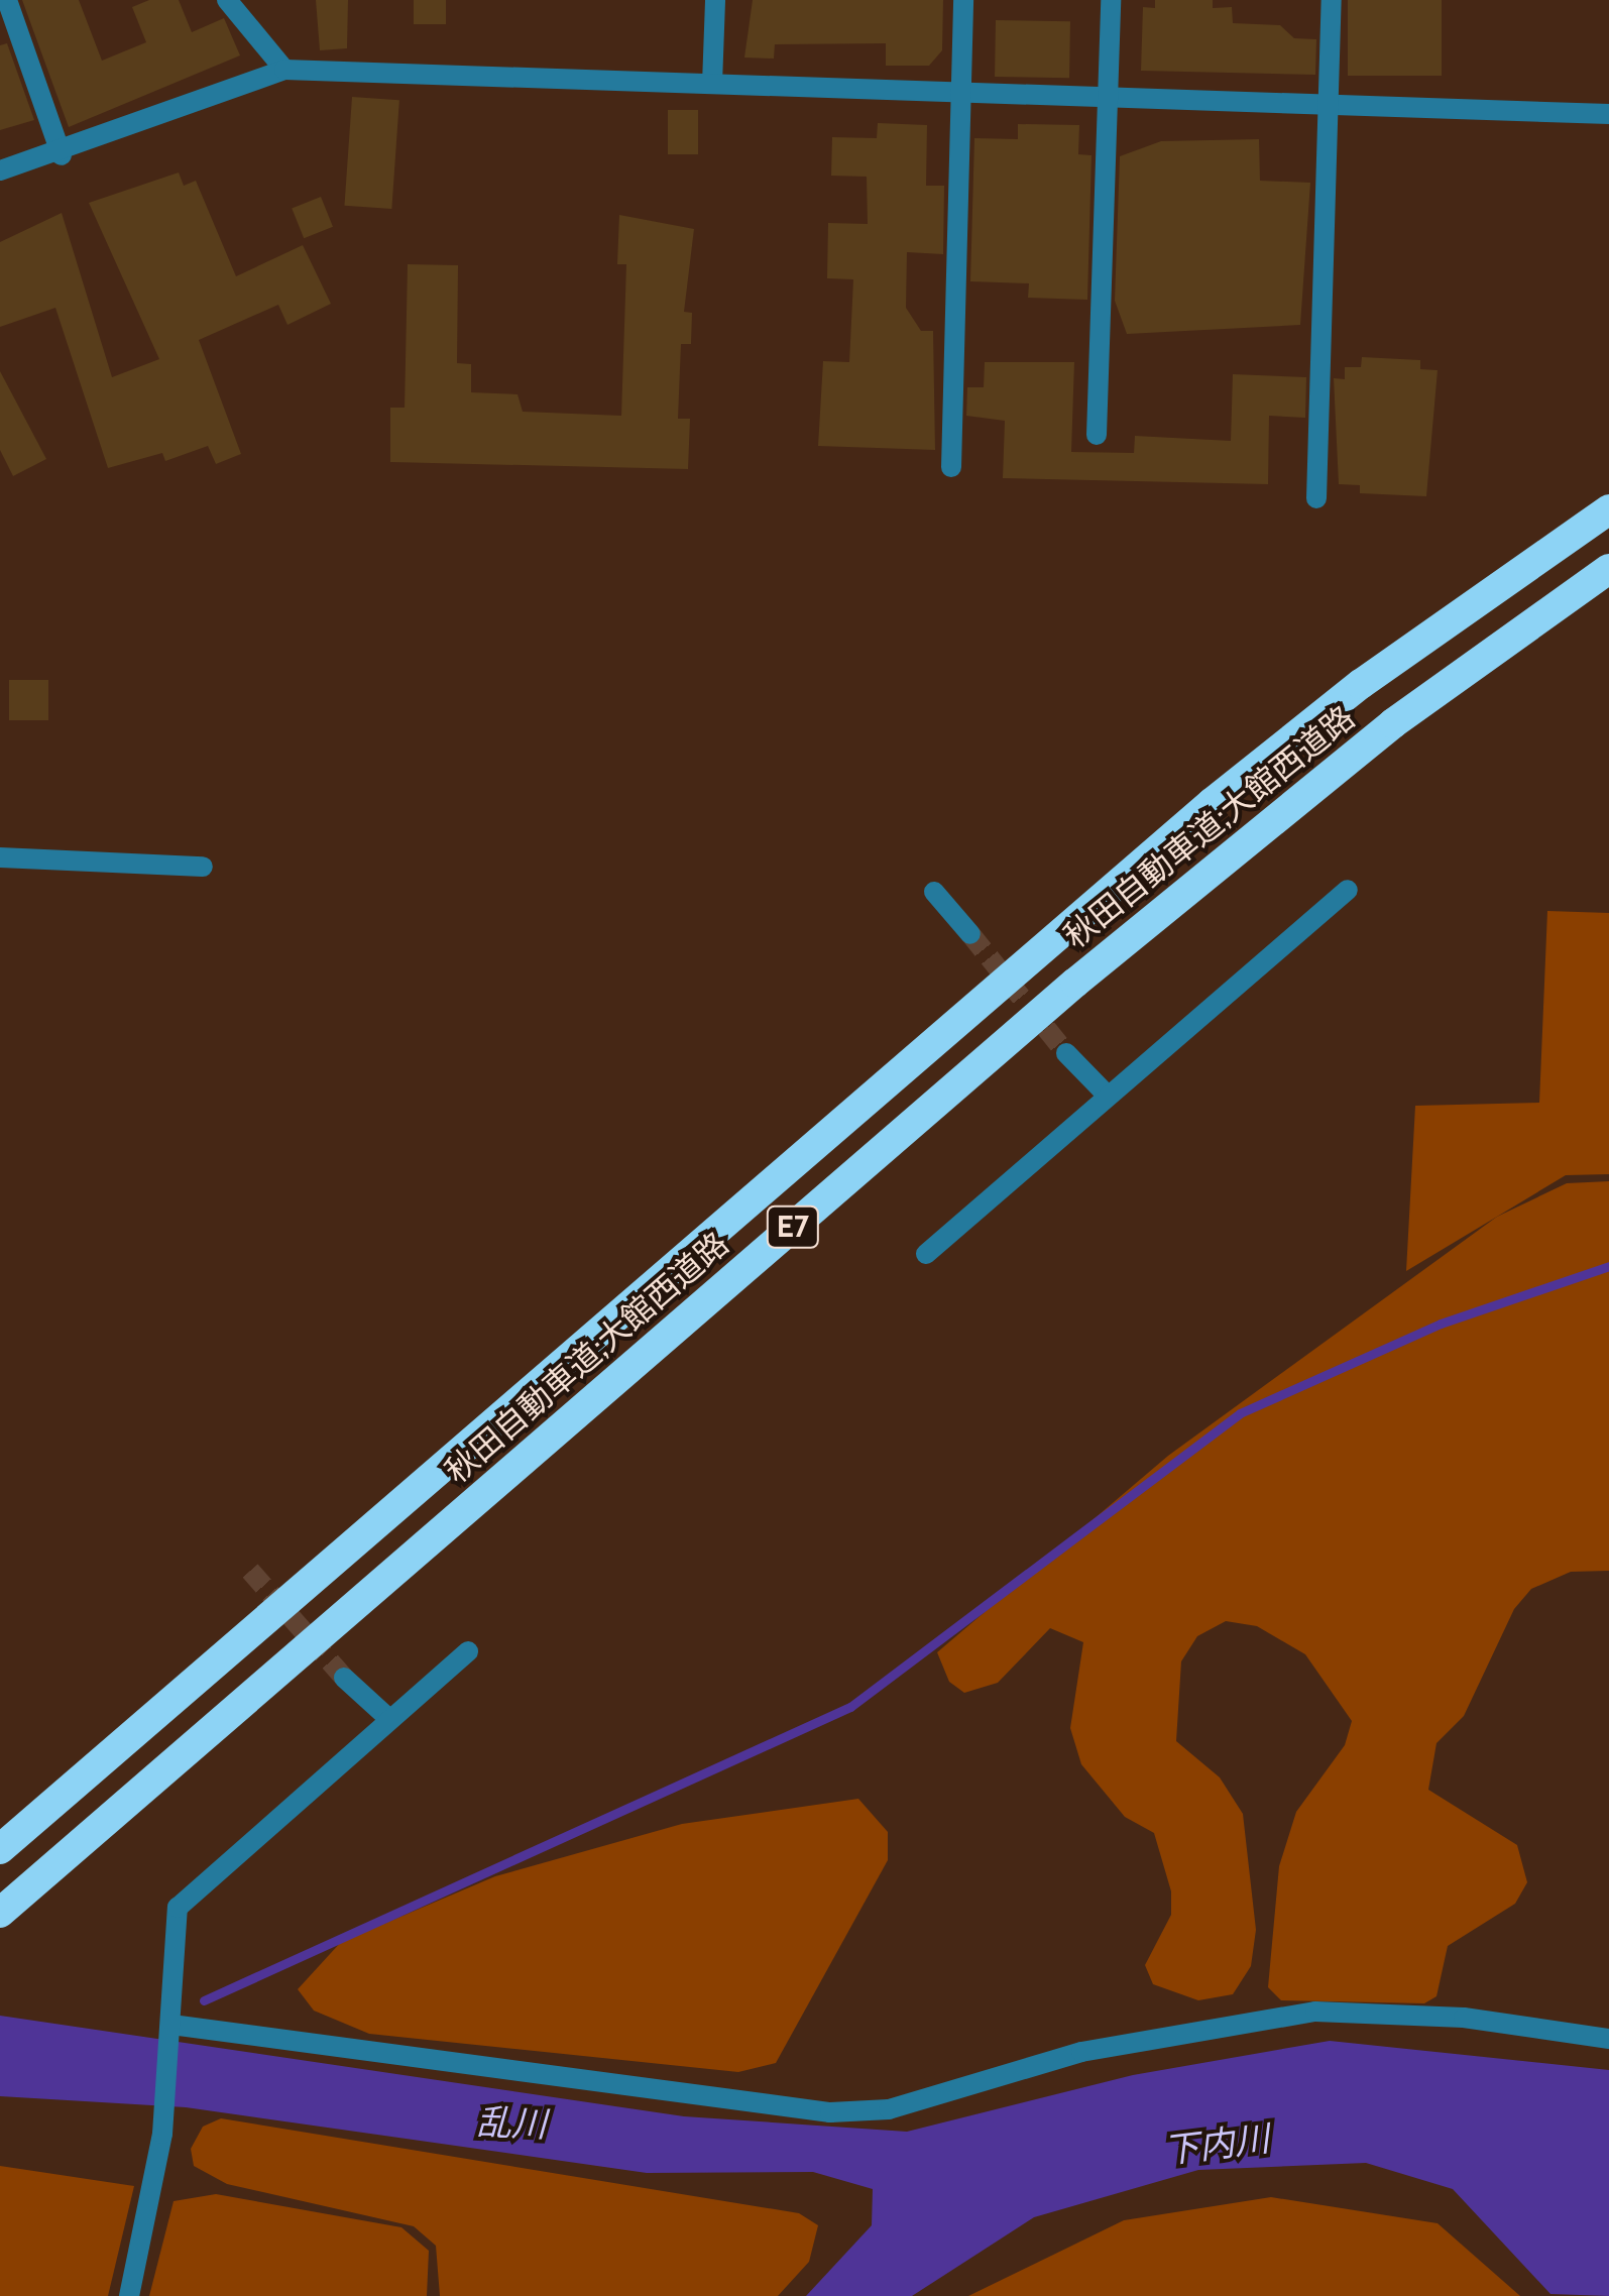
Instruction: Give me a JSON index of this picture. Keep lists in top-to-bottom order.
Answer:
{
  "streets": {
    "highway": ["秋田自動車道;大館西道路", "E7"]
  },
  "water": ["乱川", "下内川"]
}
